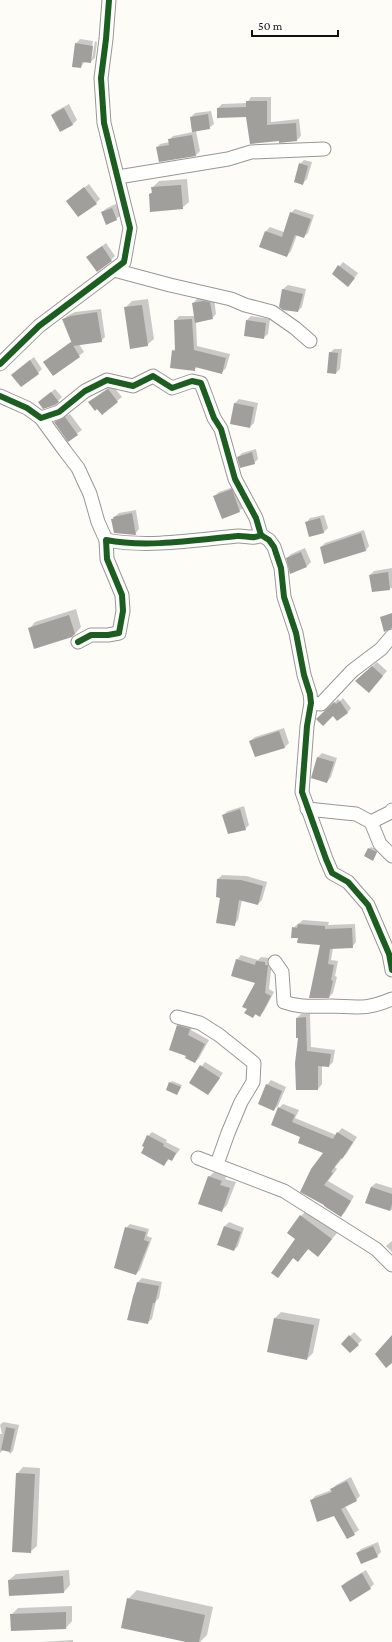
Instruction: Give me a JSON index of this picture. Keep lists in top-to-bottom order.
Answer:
{
  "scale_bar": "50 m"
}
